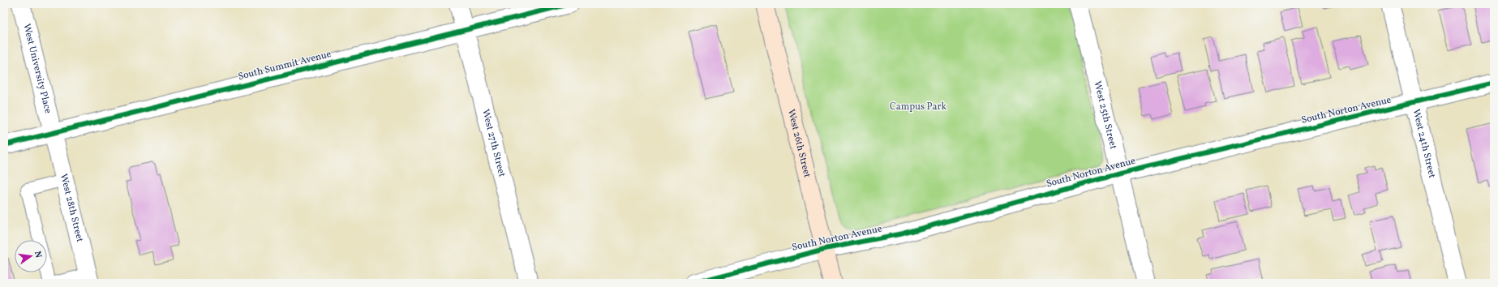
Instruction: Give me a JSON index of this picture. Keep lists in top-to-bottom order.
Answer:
{
  "streets": {
    "main road": ["West 26th Street"],
    "street": [
      "South Summit Avenue",
      "West University Place",
      "South Norton Avenue",
      "West 25th Street",
      "West 27th Street",
      "West 24th Street",
      "West 28th Street"
    ]
  },
  "crossings": [
    ["South Summit Avenue", "West University Place"],
    ["South Summit Avenue", "West 27th Street"],
    ["South Summit Avenue", "West 28th Street"],
    ["West University Place", "West 28th Street"],
    ["South Norton Avenue", "West 25th Street"],
    ["South Norton Avenue", "West 26th Street"],
    ["South Norton Avenue", "West 24th Street"]
  ],
  "parks": ["Campus Park"],
  "north": "right"
}
